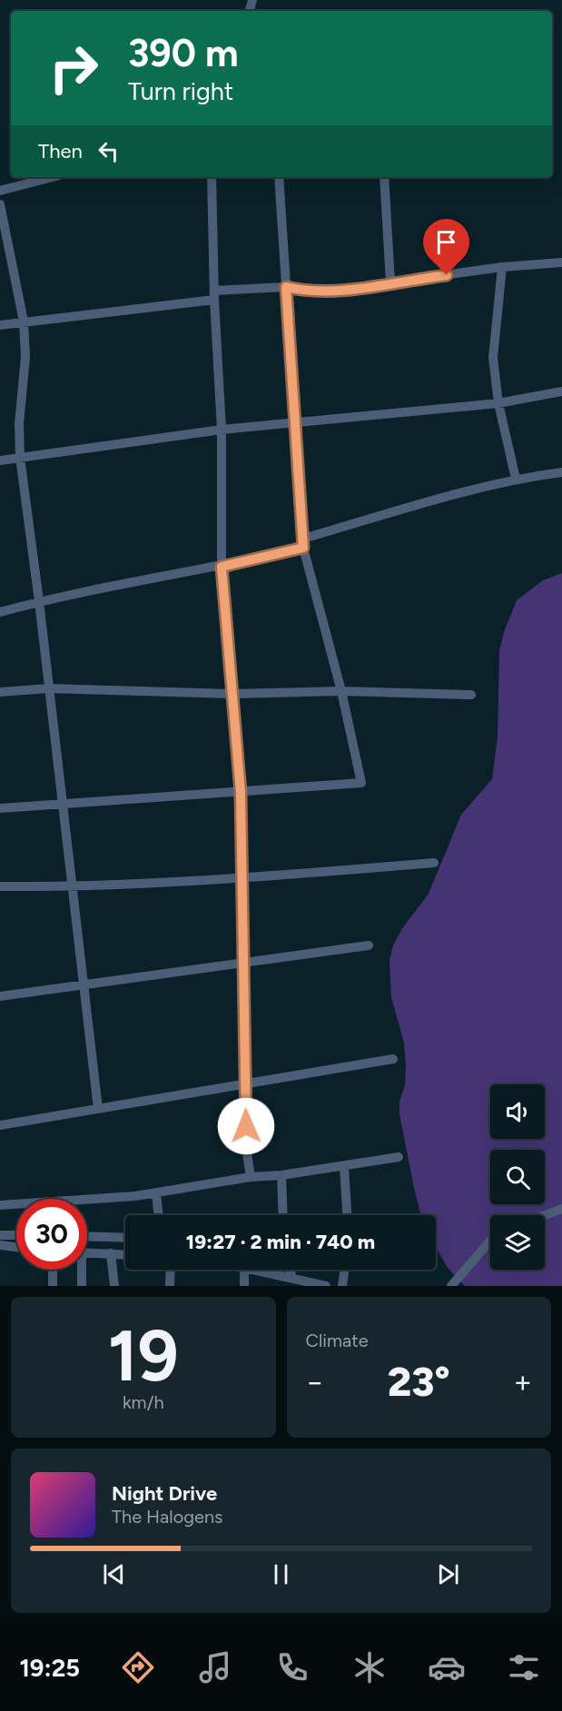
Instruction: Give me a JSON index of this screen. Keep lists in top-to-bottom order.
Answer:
{
  "page": {
    "turn": ["390 m", "Turn right"],
    "then": "Then",
    "limit": "30",
    "trip": "19:27 · 2 min · 740 m",
    "tile": [
      ["19", "km/h"],
      "Climate"
    ],
    "heat": ["−", "23°", "+"],
    "song": ["Night Drive", "The Halogens"],
    "tabs": "19:25"
  }
}
